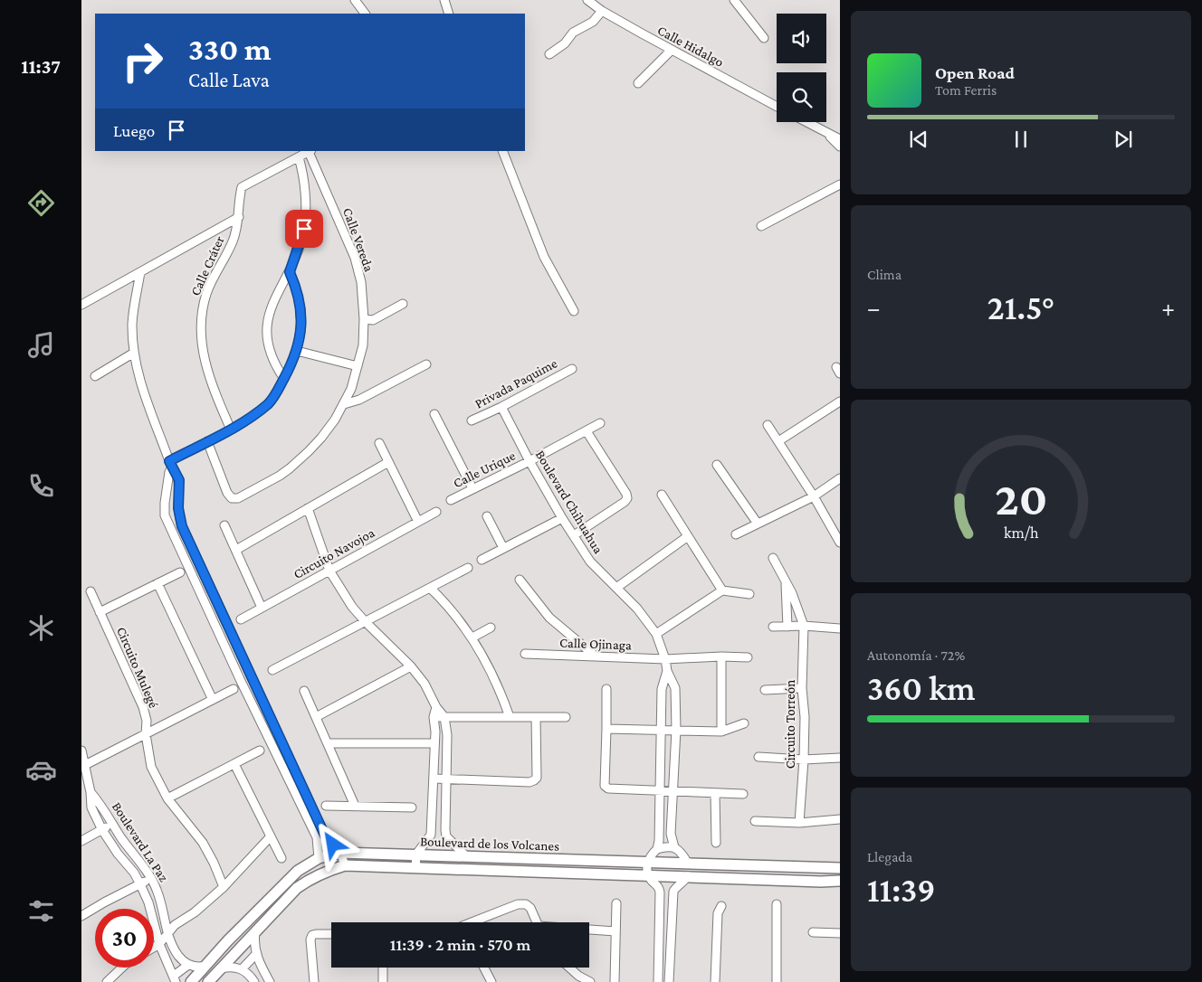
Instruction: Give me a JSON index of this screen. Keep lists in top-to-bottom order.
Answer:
{
  "streets": {
    "street": [
      "Calle Hidalgo",
      "Calle Vereda",
      "Calle Cráter",
      "Privada Paquime",
      "Calle Urique",
      "Boulevard Chihuahua",
      "Circuito Navojoa",
      "Calle Ojinaga",
      "Circuito Mulegé",
      "Circuito Torreón",
      "Boulevard La Paz",
      "Boulevard de los Volcanes"
    ]
  },
  "crossings": [
    ["Calle Vereda", "Calle Cráter"],
    ["Privada Paquime", "Boulevard Chihuahua"],
    ["Calle Urique", "Boulevard Chihuahua"],
    ["Boulevard Chihuahua", "Calle Ojinaga"],
    ["Circuito Mulegé", "Boulevard La Paz"]
  ],
  "page": {
    "tabs": "11:37",
    "turn": ["330 m", "Calle Lava"],
    "song": ["Open Road", "Tom Ferris"],
    "then": "Luego",
    "tile": [
      "Clima",
      ["Autonomía · 72%", "360 km"],
      ["Llegada", "11:39"]
    ],
    "heat": ["−", "21.5°", "+"],
    "limit": "30",
    "trip": "11:39 · 2 min · 570 m",
    "gauge": ["20", "km/h"]
  }
}
